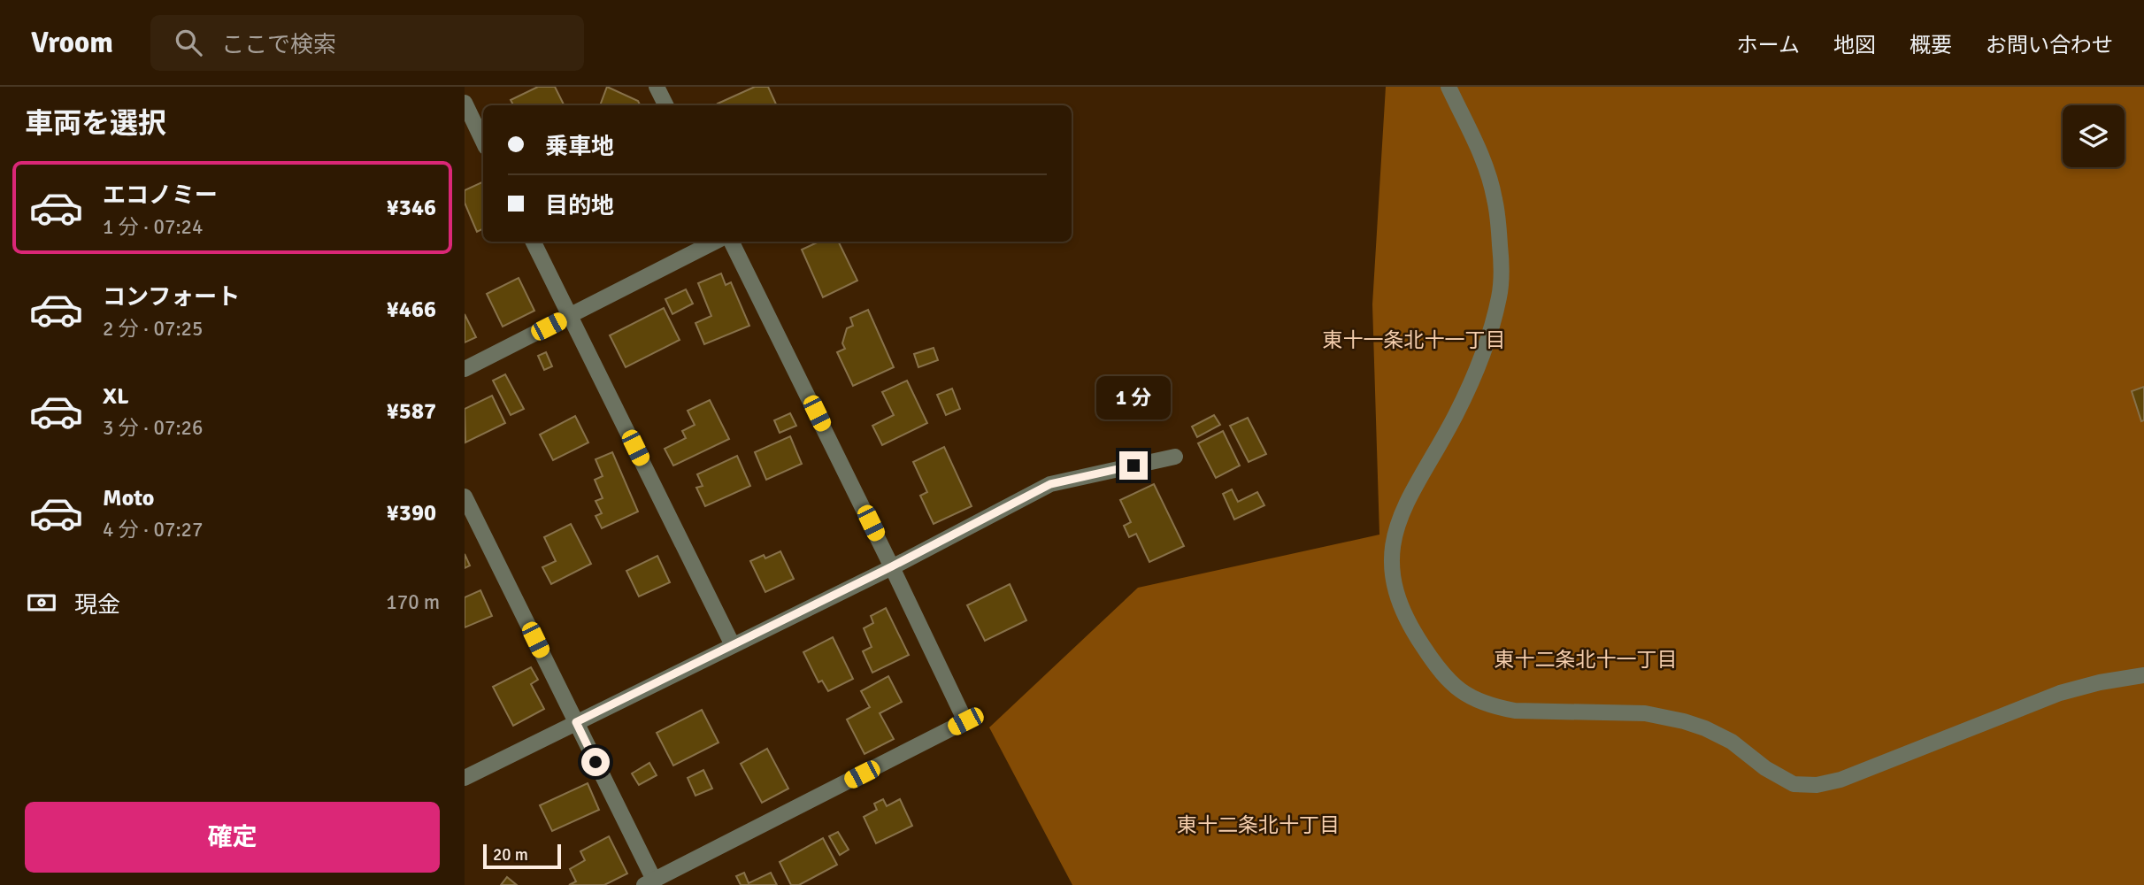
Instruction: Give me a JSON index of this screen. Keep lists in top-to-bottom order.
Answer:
{
  "districts": ["東十一条北十一丁目", "東十二条北十一丁目", "東十二条北十丁目"],
  "scale_bar": "20 m",
  "page": {
    "header": "Vroom",
    "search": "ここで検索",
    "nav": [
      "ホーム",
      "地図",
      "概要",
      "お問い合わせ"
    ],
    "heading": "車両を選択",
    "banner": ["乗車地", "目的地"],
    "list": [
      {
        "name": "エコノミー",
        "note": "1 分 · 07:24",
        "value": "¥346"
      },
      {
        "name": "コンフォート",
        "note": "2 分 · 07:25",
        "value": "¥466"
      },
      {
        "name": "XL",
        "note": "3 分 · 07:26",
        "value": "¥587"
      },
      {
        "name": "Moto",
        "note": "4 分 · 07:27",
        "value": "¥390"
      }
    ],
    "bubble": "1 分",
    "pay": ["現金", "170 m"],
    "buttons": "確定",
    "scale": "20 m"
  }
}
